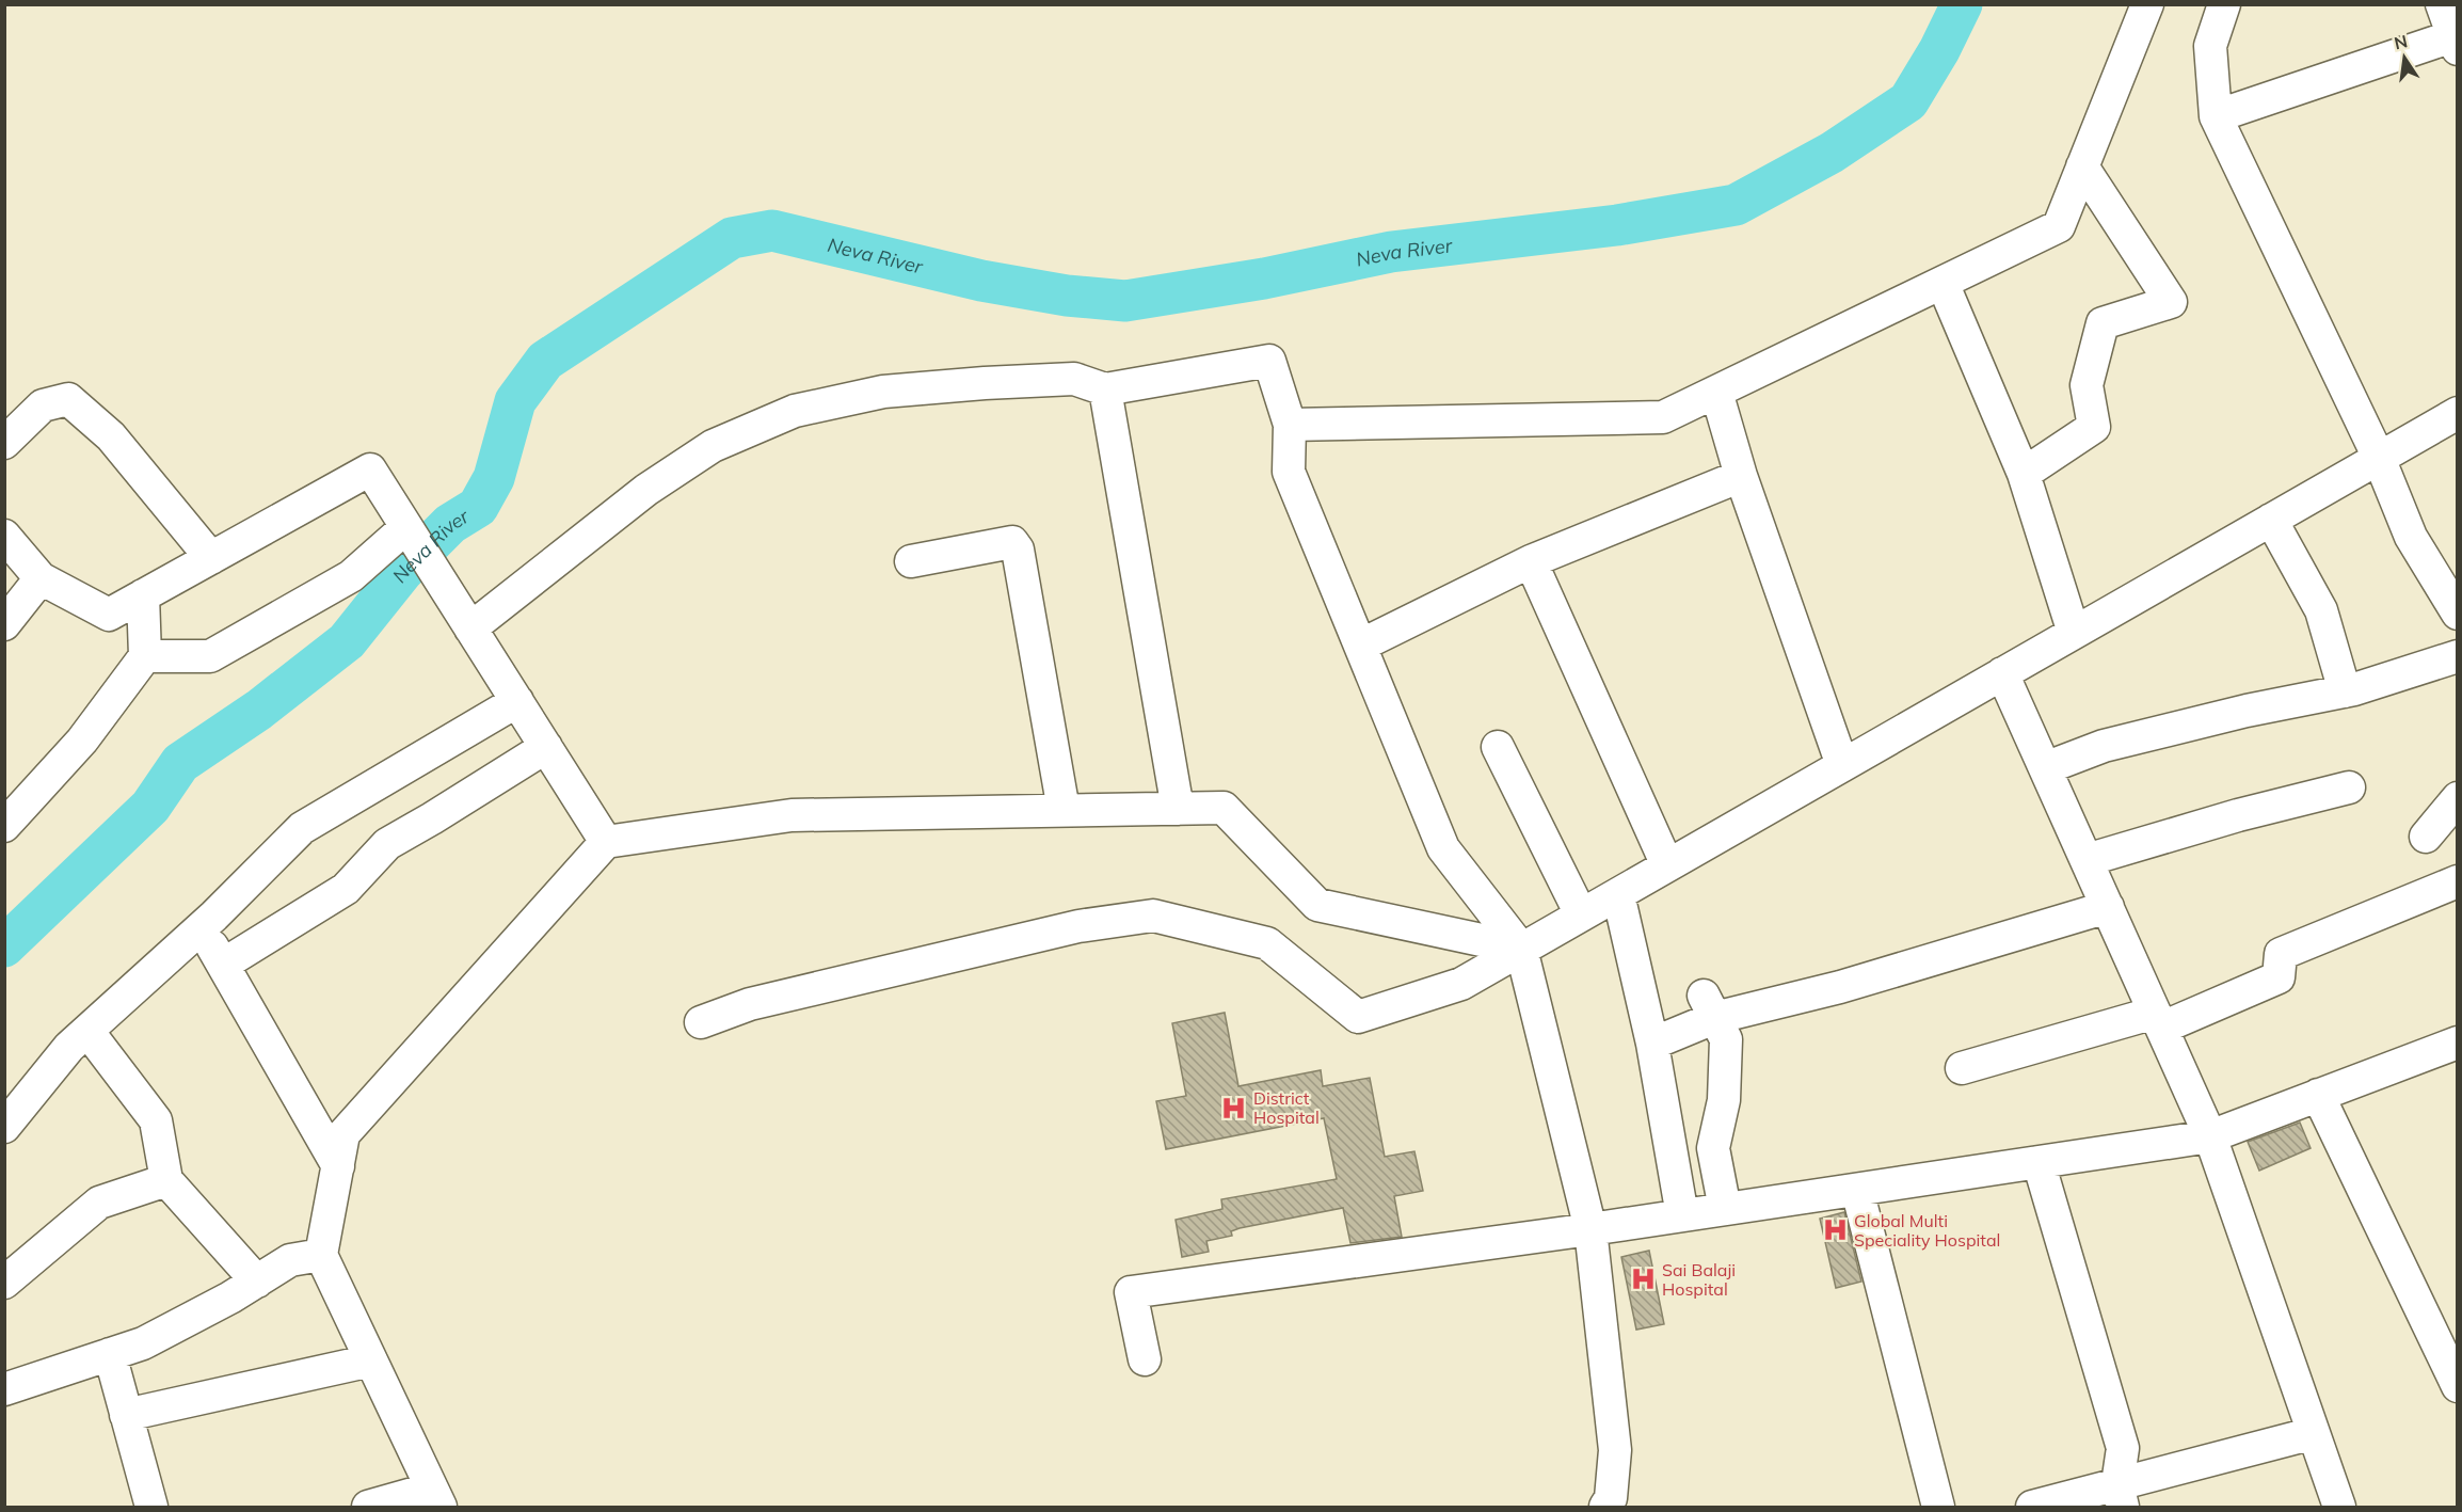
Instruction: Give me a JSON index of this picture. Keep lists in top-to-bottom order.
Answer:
{
  "water": ["Neva River"],
  "places": {
    "hospital": ["District Hospital", "Global Multi Speciality Hospital", "Sai Balaji Hospital"]
  },
  "north": "top"
}
